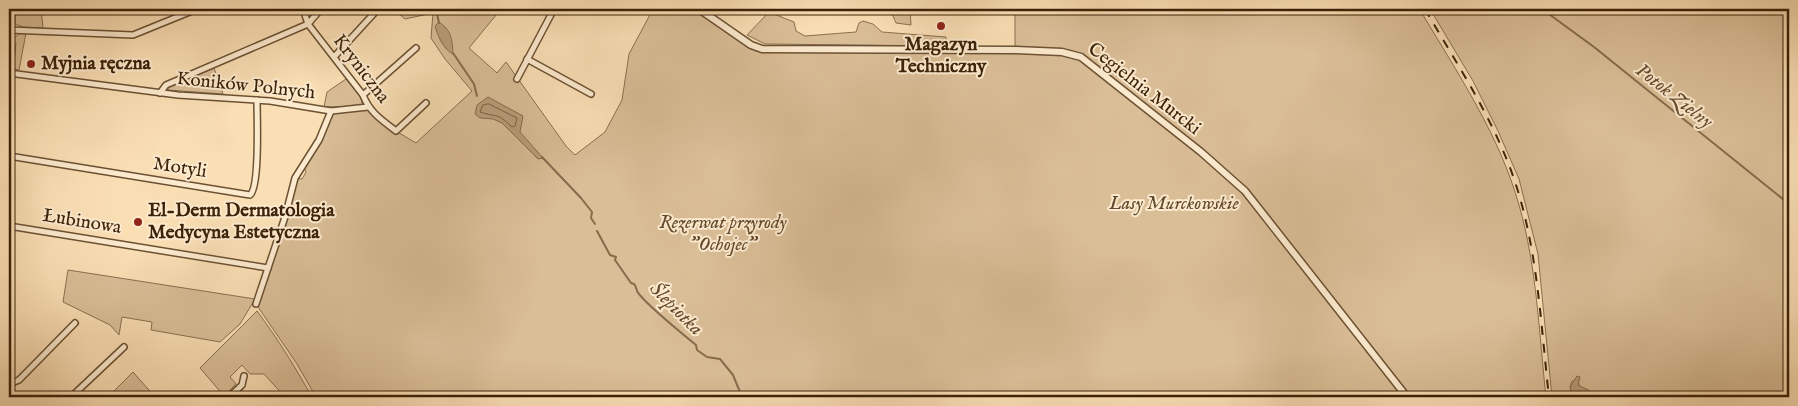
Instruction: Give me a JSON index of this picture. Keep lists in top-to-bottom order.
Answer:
{
  "streets": {
    "street": [
      "Kryniczna",
      "Koników Polnych",
      "Cegielnia Murcki",
      "Motyli",
      "Łubinowa"
    ]
  },
  "crossings": [
    ["Kryniczna", "Koników Polnych"],
    ["Koników Polnych", "Motyli"],
    ["Koników Polnych", "Łubinowa"]
  ],
  "water": ["Potok Zielny", "Ślepiotka"],
  "parks": ["Lasy Murckowskie", "Rezerwat przyrody \"Ochojec\""],
  "places": ["Magazyn Techniczny", "Myjnia ręczna", "El-Derm Dermatologia Medycyna Estetyczna"]
}
